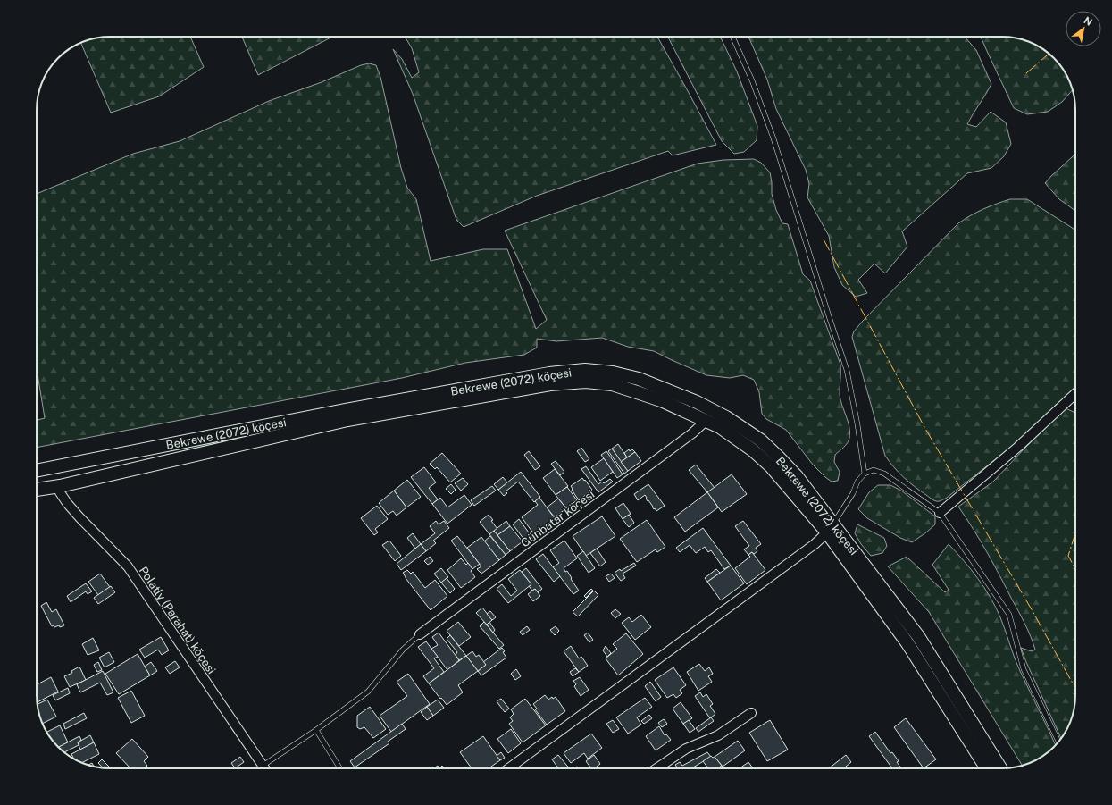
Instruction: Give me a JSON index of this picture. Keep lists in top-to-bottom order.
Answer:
{
  "streets": {
    "main road": ["Bekrewe (2072) köçesi"],
    "street": ["Günbatar köçesi", "Polatly (Parahat) köçesi"]
  },
  "crossings": [
    ["Bekrewe (2072) köçesi", "Günbatar köçesi"],
    ["Bekrewe (2072) köçesi", "Polatly (Parahat) köçesi"]
  ],
  "north": "top right"
}
